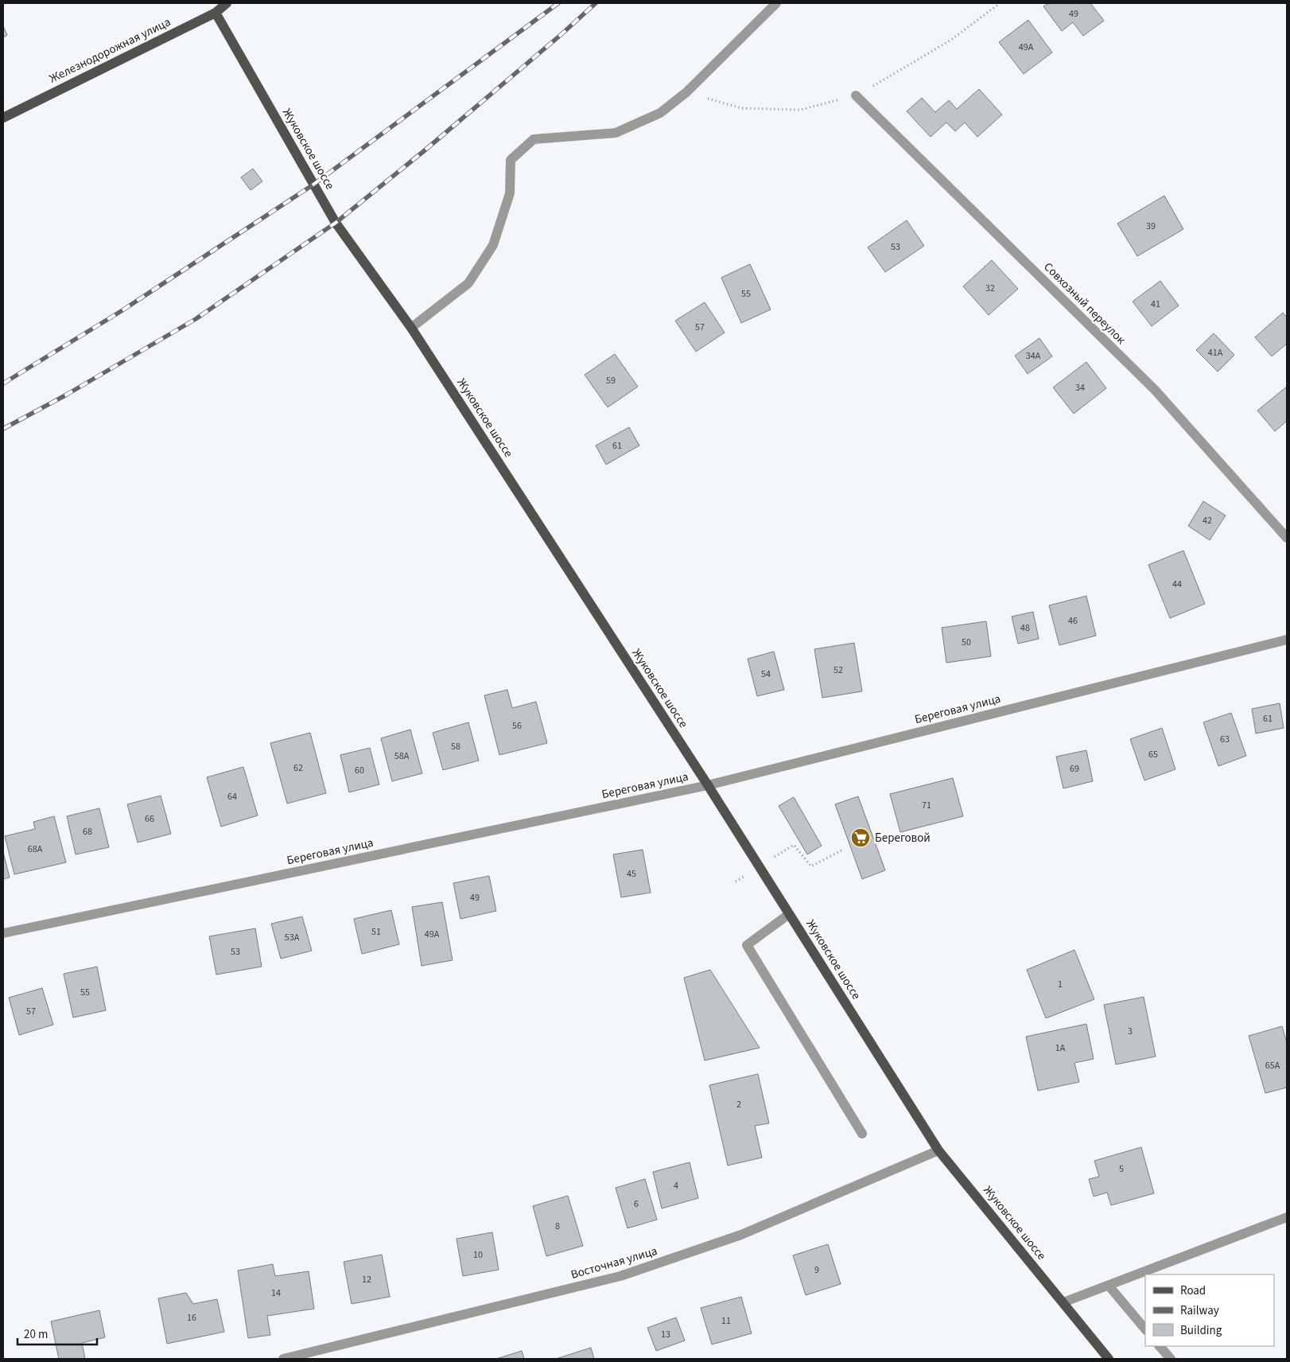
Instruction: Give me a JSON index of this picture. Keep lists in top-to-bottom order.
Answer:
{
  "streets": {
    "main road": ["Железнодорожная улица", "Жуковское шоссе"],
    "street": ["Совхозный переулок", "Береговая улица", "Восточная улица"]
  },
  "crossings": [
    ["Железнодорожная улица", "Жуковское шоссе"],
    ["Жуковское шоссе", "Береговая улица"],
    ["Жуковское шоссе", "Восточная улица"]
  ],
  "places": {
    "supermarket": ["Береговой"]
  },
  "house_numbers": [
    "49",
    "49А",
    "39",
    "53",
    "32",
    "55",
    "41",
    "57",
    "41А",
    "34А",
    "59",
    "34",
    "61",
    "42",
    "44",
    "46",
    "48",
    "50",
    "52",
    "54",
    "61",
    "56",
    "63",
    "58",
    "65",
    "58А",
    "62",
    "69",
    "60",
    "64",
    "71",
    "66",
    "68",
    "68А",
    "45",
    "49",
    "51",
    "49А",
    "53А",
    "53",
    "1",
    "55",
    "57",
    "3",
    "1А",
    "65А",
    "2",
    "5",
    "4",
    "6",
    "8",
    "10",
    "9",
    "12",
    "14",
    "16",
    "11",
    "13"
  ],
  "legend": ["Road", "Railway", "Building"],
  "scale_bar": "20 m"
}
